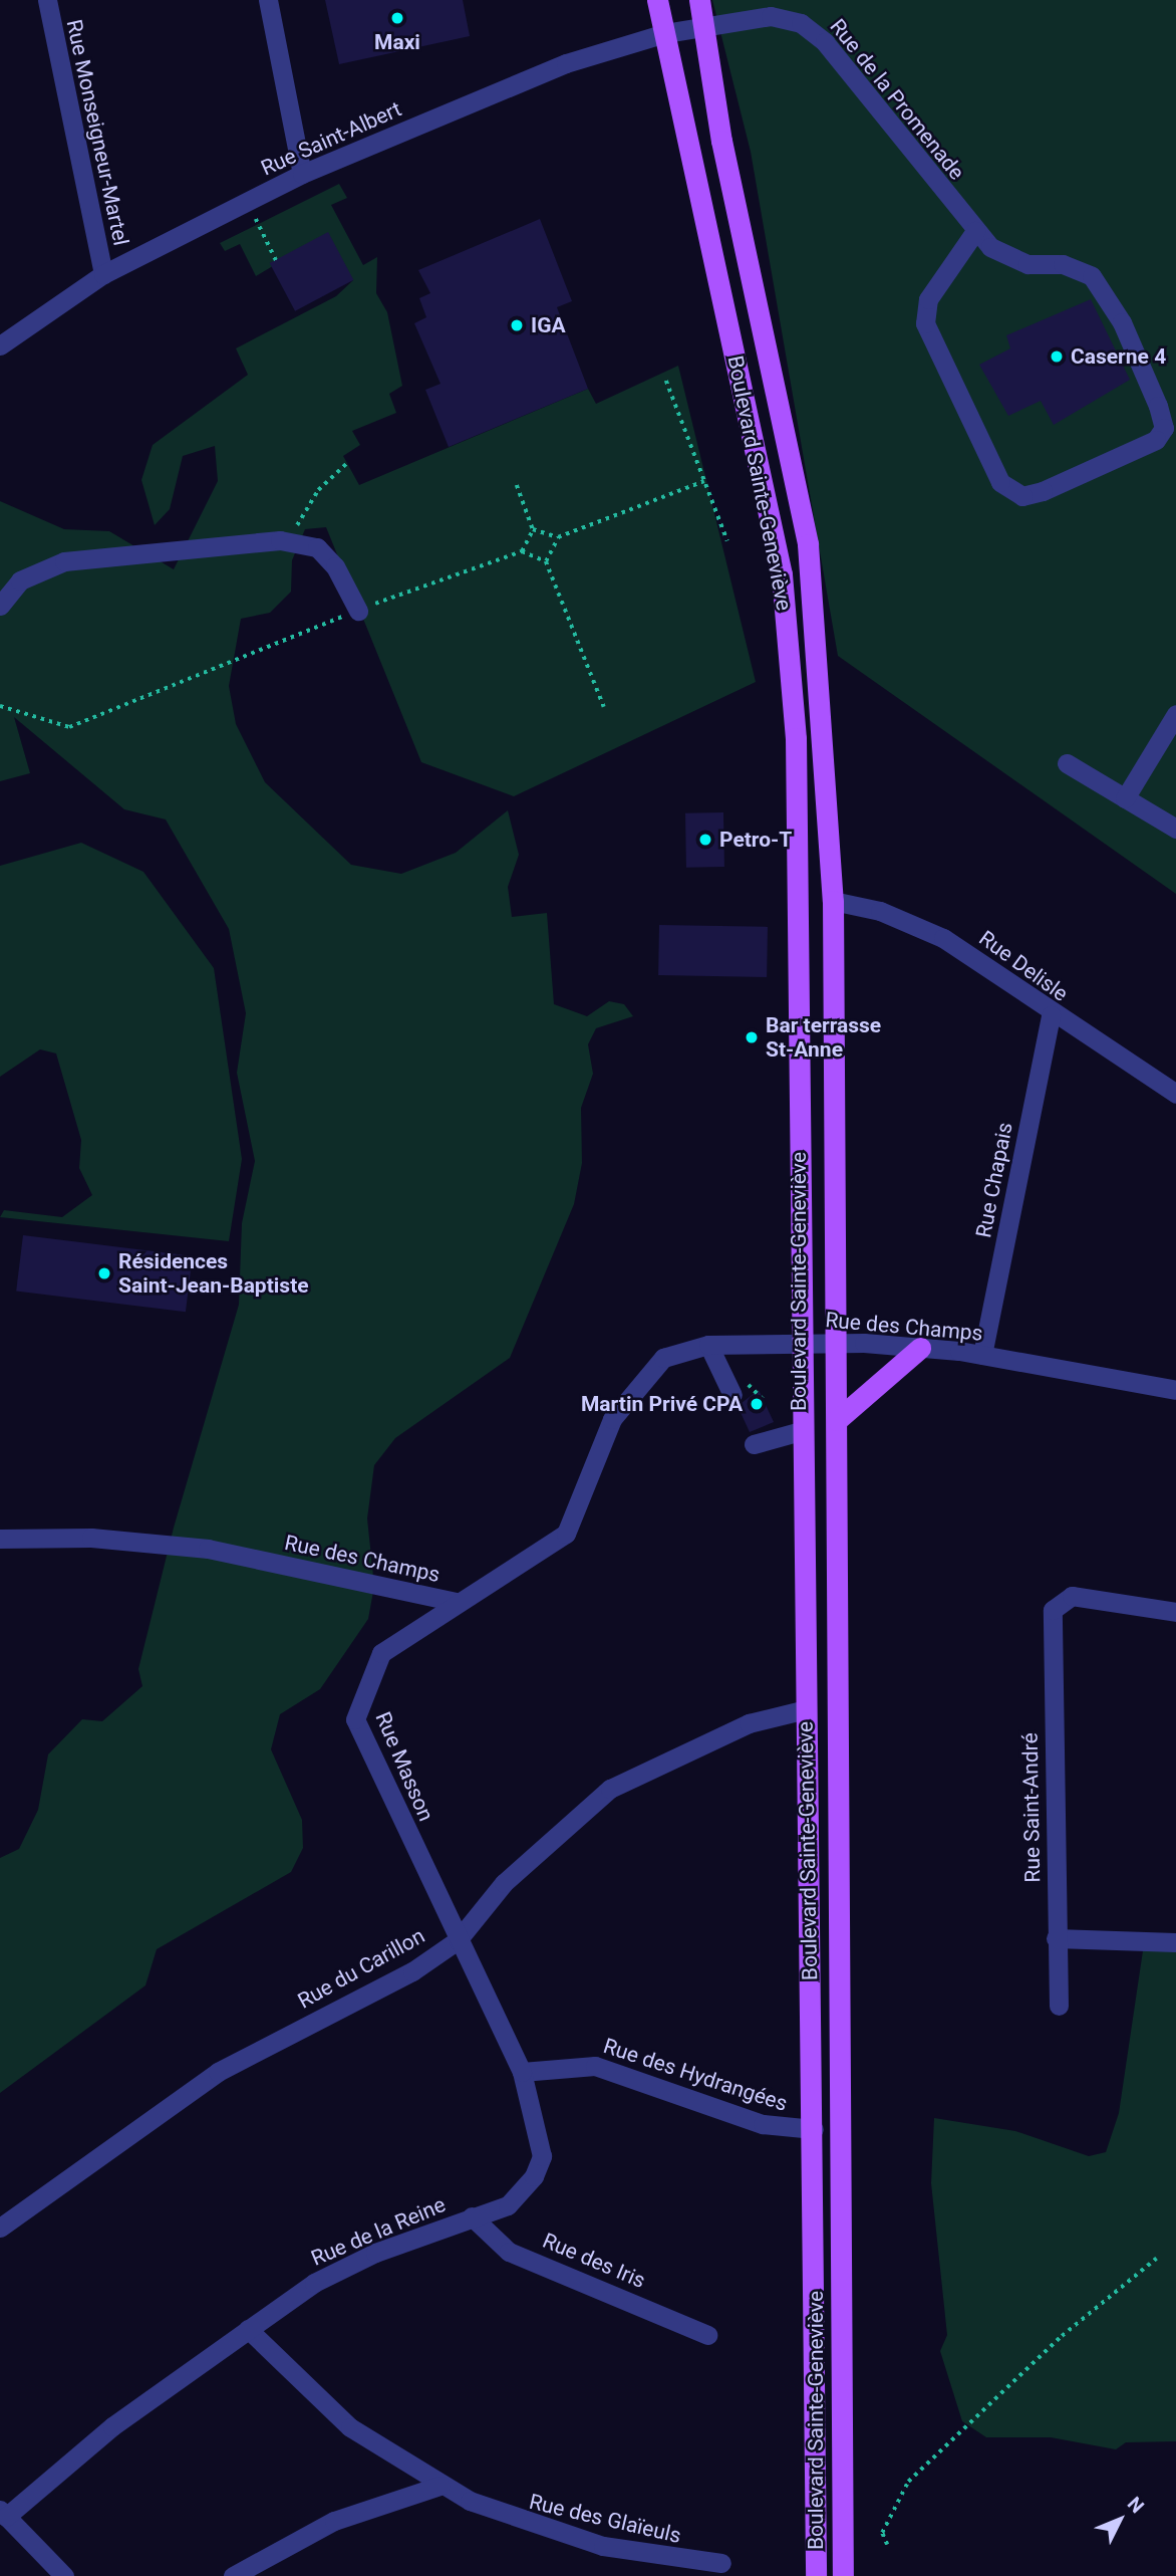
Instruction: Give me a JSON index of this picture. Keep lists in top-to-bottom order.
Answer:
{
  "streets": {
    "main road": ["Boulevard Sainte-Geneviève"],
    "street": [
      "Rue de la Promenade",
      "Rue Monseigneur-Martel",
      "Rue Saint-Albert",
      "Rue Delisle",
      "Rue Chapais",
      "Rue des Champs",
      "Rue Masson",
      "Rue Saint-André",
      "Rue du Carillon",
      "Rue des Hydrangées",
      "Rue de la Reine",
      "Rue des Iris",
      "Rue des Glaïeuls"
    ]
  },
  "crossings": [
    ["Rue de la Promenade", "Rue Saint-Albert"],
    ["Rue de la Promenade", "Boulevard Sainte-Geneviève"],
    ["Rue Monseigneur-Martel", "Rue Saint-Albert"],
    ["Rue Saint-Albert", "Boulevard Sainte-Geneviève"],
    ["Boulevard Sainte-Geneviève", "Rue Delisle"],
    ["Boulevard Sainte-Geneviève", "Rue des Champs"],
    ["Boulevard Sainte-Geneviève", "Rue du Carillon"],
    ["Boulevard Sainte-Geneviève", "Rue des Hydrangées"],
    ["Rue Delisle", "Rue Chapais"],
    ["Rue Chapais", "Rue des Champs"],
    ["Rue des Champs", "Rue Masson"],
    ["Rue Masson", "Rue du Carillon"],
    ["Rue Masson", "Rue de la Reine"],
    ["Rue du Carillon", "Rue de la Reine"],
    ["Rue des Hydrangées", "Rue de la Reine"],
    ["Rue de la Reine", "Rue des Iris"],
    ["Rue de la Reine", "Rue des Glaïeuls"]
  ],
  "places": [
    "Maxi",
    "IGA",
    "Caserne 4",
    "Petro-T",
    "Bar terrasse St-Anne",
    "Résidences Saint-Jean-Baptiste",
    "Martin Privé CPA"
  ],
  "north": "top right"
}
